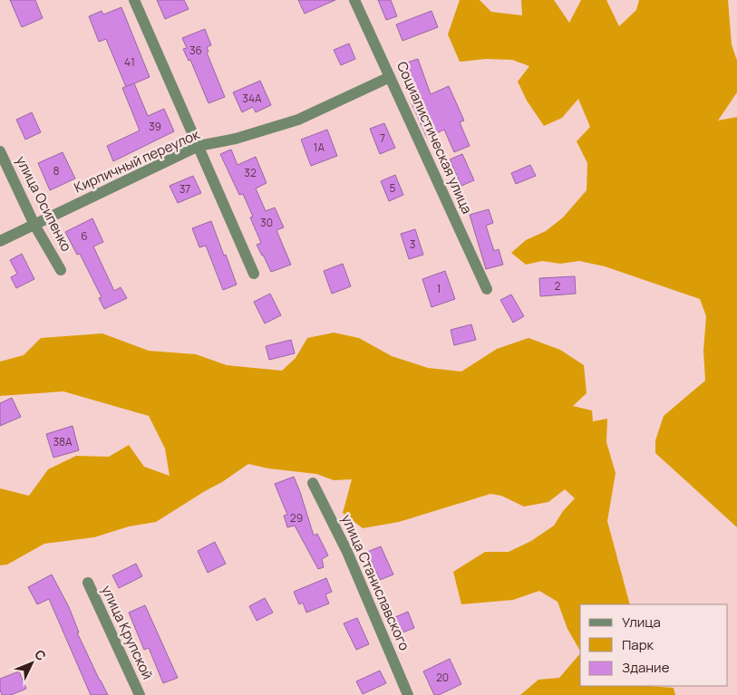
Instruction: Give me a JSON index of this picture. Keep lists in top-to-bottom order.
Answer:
{
  "streets": {
    "street": [
      "Социалистическая улица",
      "Кирпичный переулок",
      "улица Осипенко",
      "улица Станиславского",
      "улица Крупской"
    ]
  },
  "crossings": [
    ["Социалистическая улица", "Кирпичный переулок"],
    ["Кирпичный переулок", "улица Осипенко"]
  ],
  "house_numbers": [
    "36",
    "41",
    "34А",
    "39",
    "7",
    "1А",
    "8",
    "32",
    "5",
    "37",
    "30",
    "6",
    "3",
    "2",
    "1",
    "38А",
    "29",
    "20"
  ],
  "legend": ["Улица", "Парк", "Здание"],
  "north": "top right"
}
